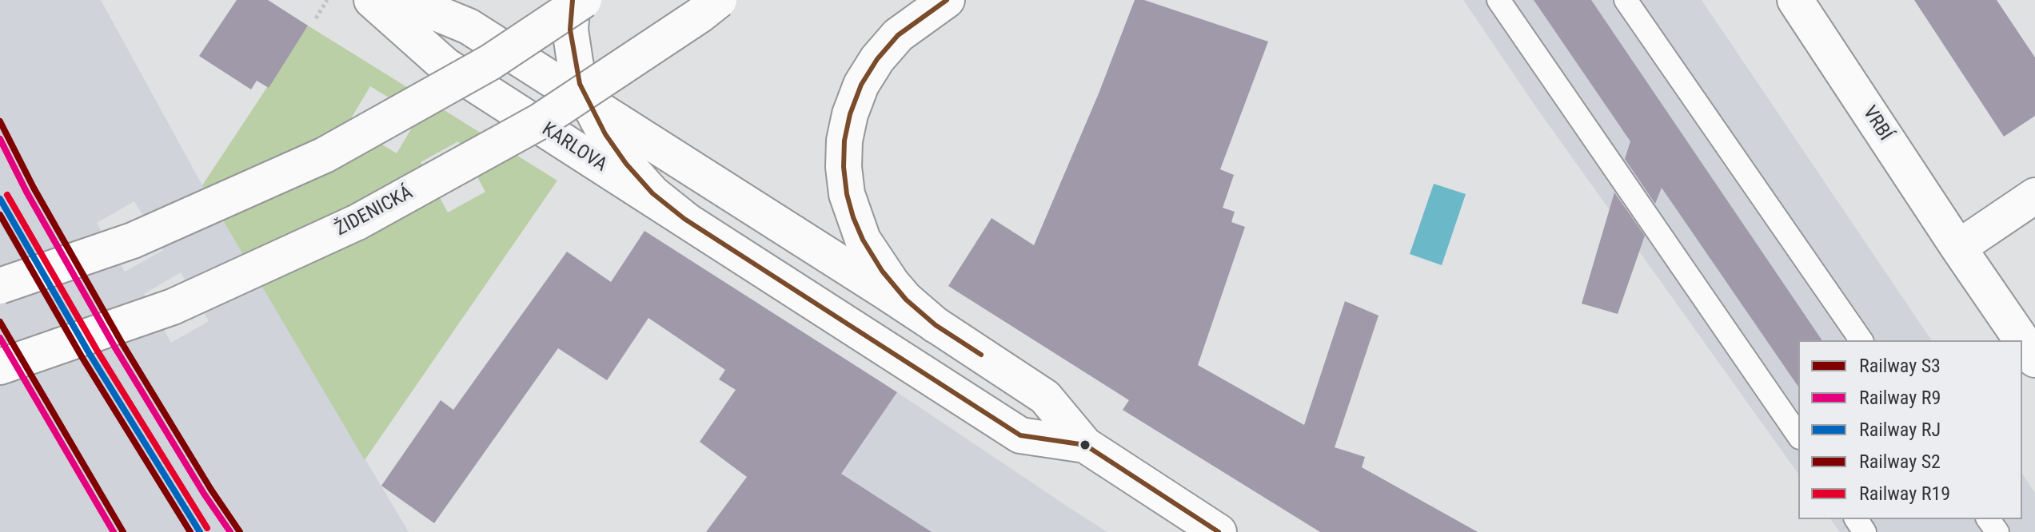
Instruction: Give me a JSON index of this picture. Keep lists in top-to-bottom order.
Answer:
{
  "streets": {
    "main road": ["VRBÍ", "KARLOVA", "ŽIDENICKÁ"]
  },
  "lines": [
    "rail line S3",
    "rail line R9",
    "rail line R19",
    "rail line RJ",
    "rail line S2"
  ],
  "legend": [
    "Railway S3",
    "Railway R9",
    "Railway RJ",
    "Railway S2",
    "Railway R19"
  ]
}
